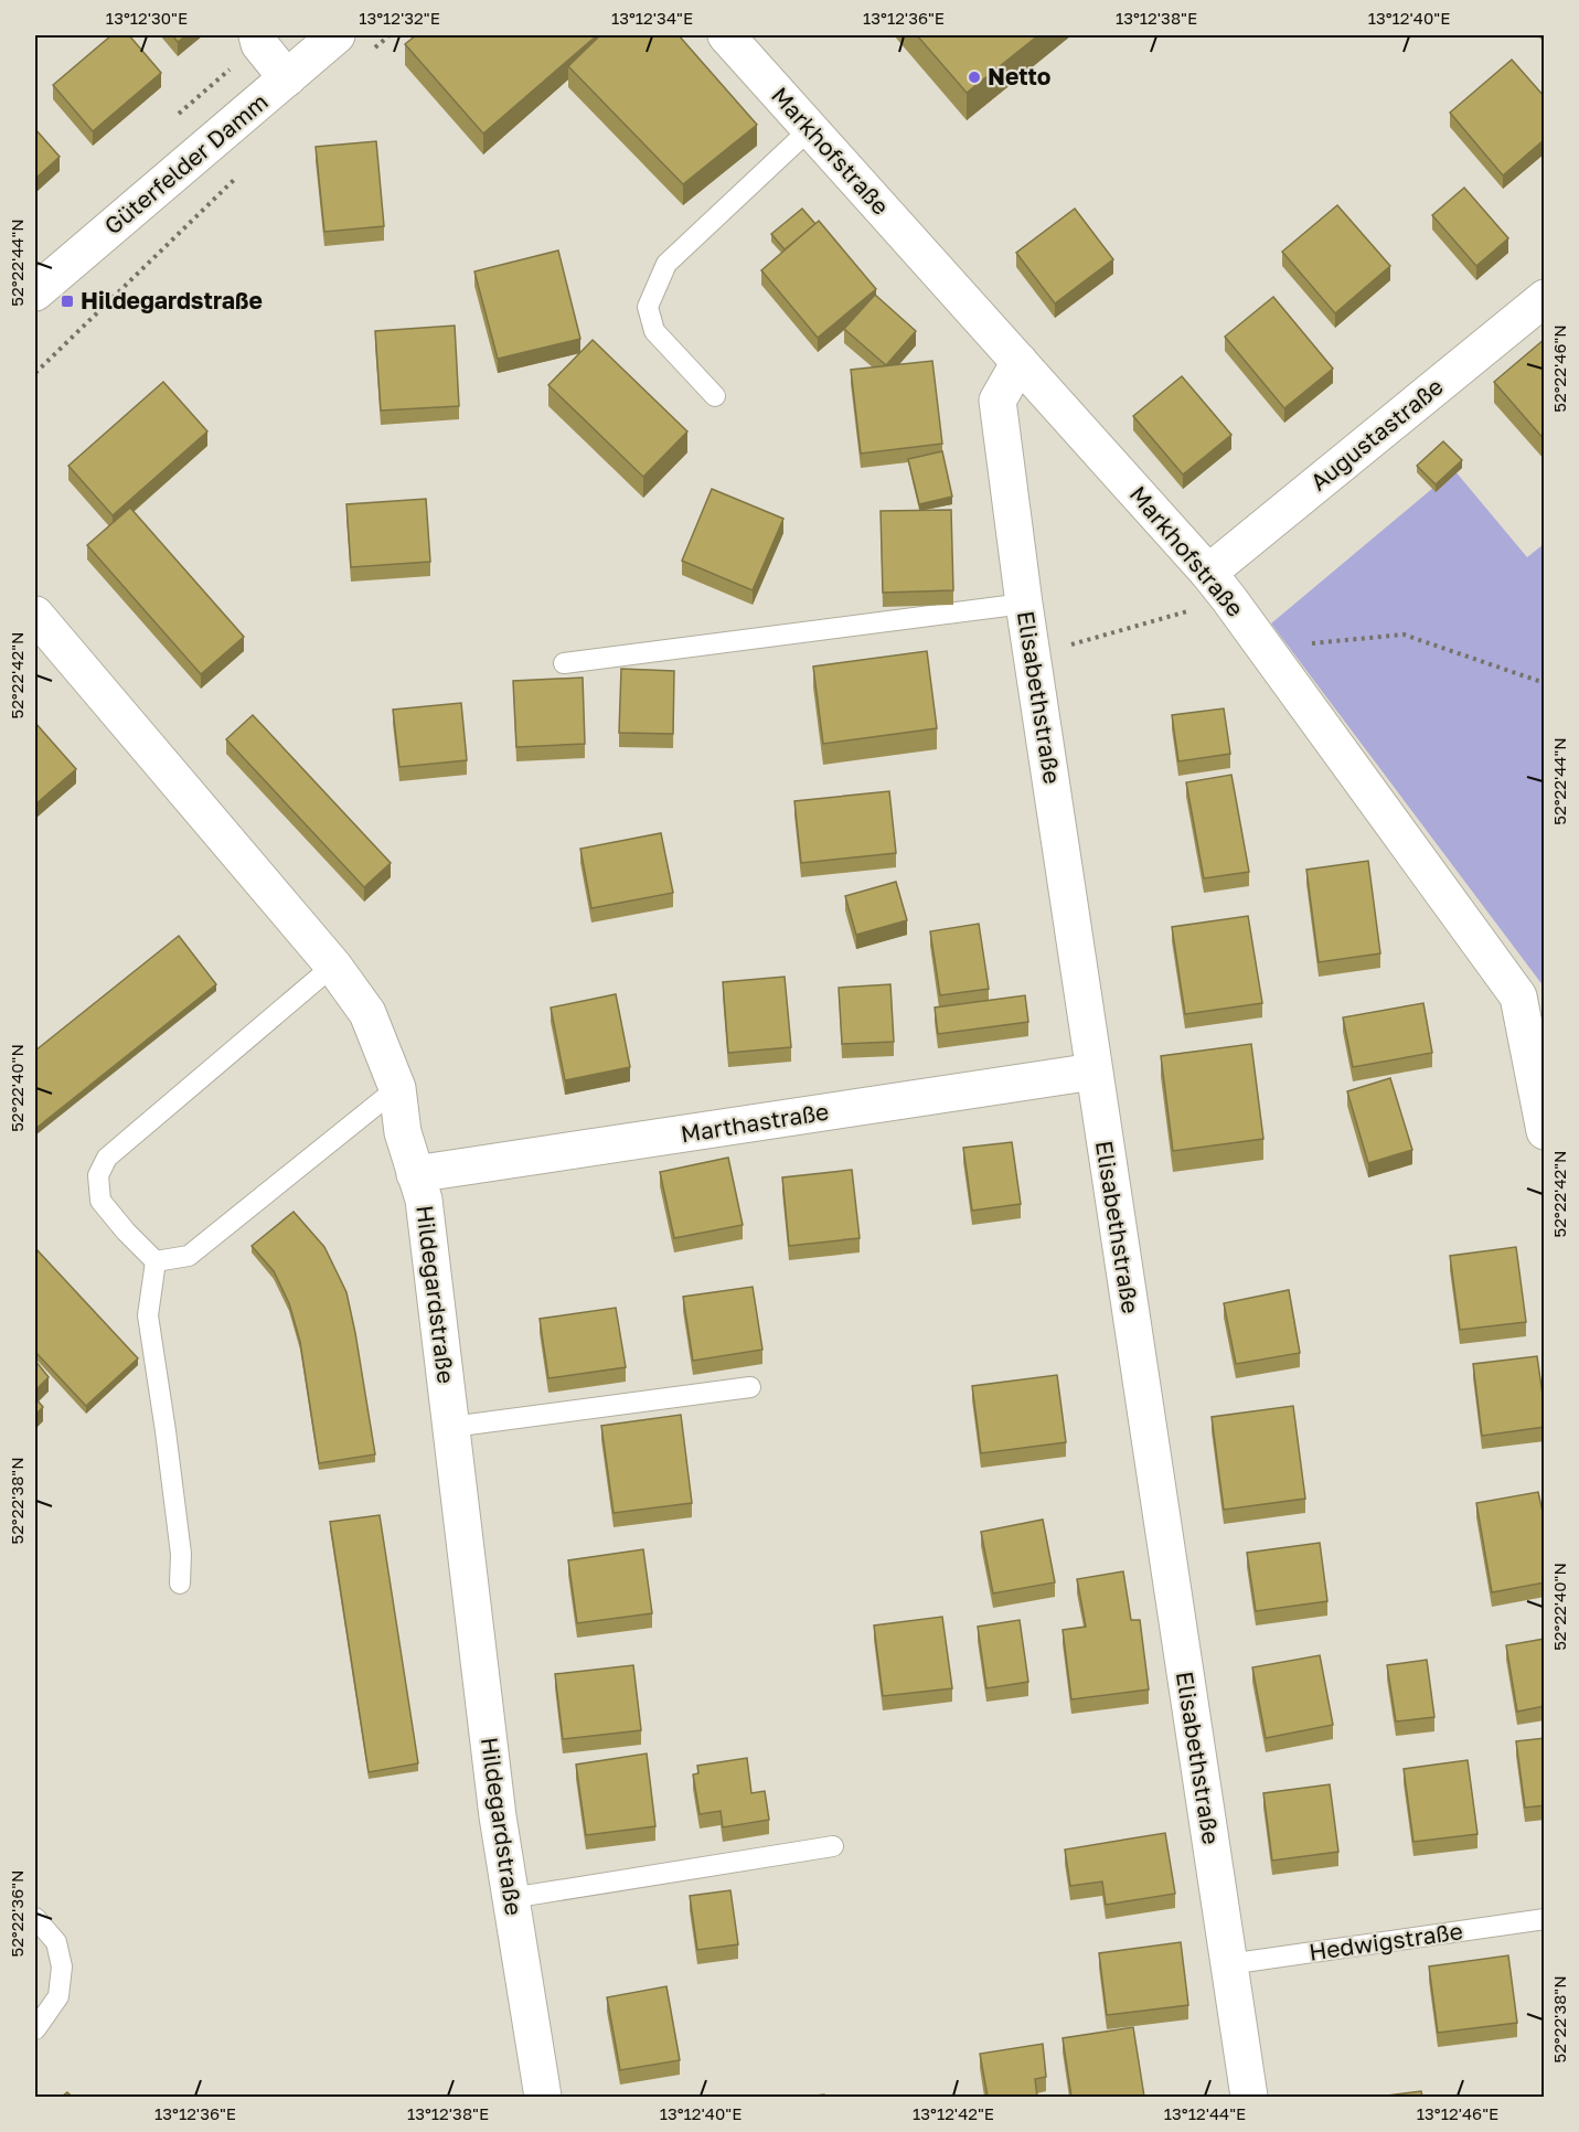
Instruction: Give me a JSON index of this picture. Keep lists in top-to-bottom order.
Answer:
{
  "streets": {
    "street": [
      "Markhofstraße",
      "Güterfelder Damm",
      "Augustastraße",
      "Elisabethstraße",
      "Marthastraße",
      "Hildegardstraße"
    ],
    "lane": ["Hedwigstraße"]
  },
  "crossings": [
    ["Markhofstraße", "Augustastraße"],
    ["Markhofstraße", "Elisabethstraße"],
    ["Elisabethstraße", "Marthastraße"],
    ["Elisabethstraße", "Hedwigstraße"],
    ["Marthastraße", "Hildegardstraße"]
  ],
  "places": {
    "other": ["Netto"],
    "transit": ["Hildegardstraße"]
  },
  "coordinates": [
    "13°12'30\"E",
    "13°12'32\"E",
    "13°12'34\"E",
    "13°12'36\"E",
    "13°12'38\"E",
    "13°12'40\"E",
    "52°22'44\"N",
    "52°22'46\"N",
    "52°22'42\"N",
    "52°22'40\"N",
    "52°22'38\"N",
    "52°22'36\"N",
    "13°12'42\"E",
    "13°12'44\"E",
    "13°12'46\"E"
  ]
}
